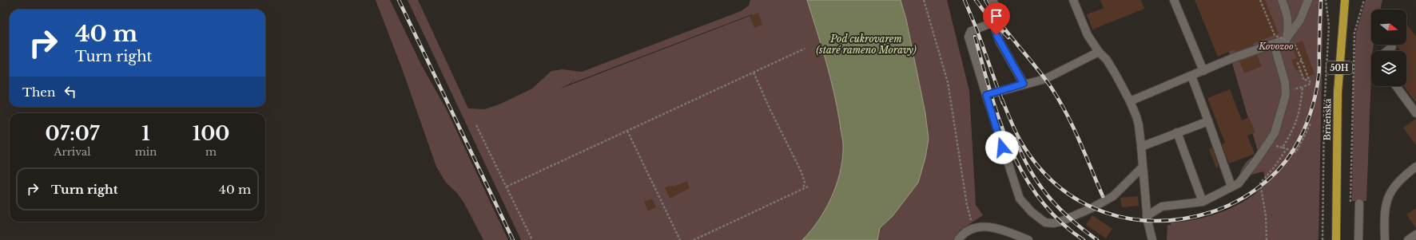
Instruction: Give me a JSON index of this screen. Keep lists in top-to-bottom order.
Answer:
{
  "streets": {
    "main road": ["50H", "Brněnská"]
  },
  "water": ["Pod cukrovarem (staré rameno Moravy)"],
  "parks": ["Kovozoo"],
  "north": "right",
  "page": {
    "turn": ["40 m", "Turn right"],
    "then": "Then",
    "eta": [
      "07:07",
      "Arrival",
      "1",
      "min",
      "100",
      "m"
    ],
    "list": [
      {
        "name": "Turn right",
        "value": "40 m"
      }
    ]
  }
}
